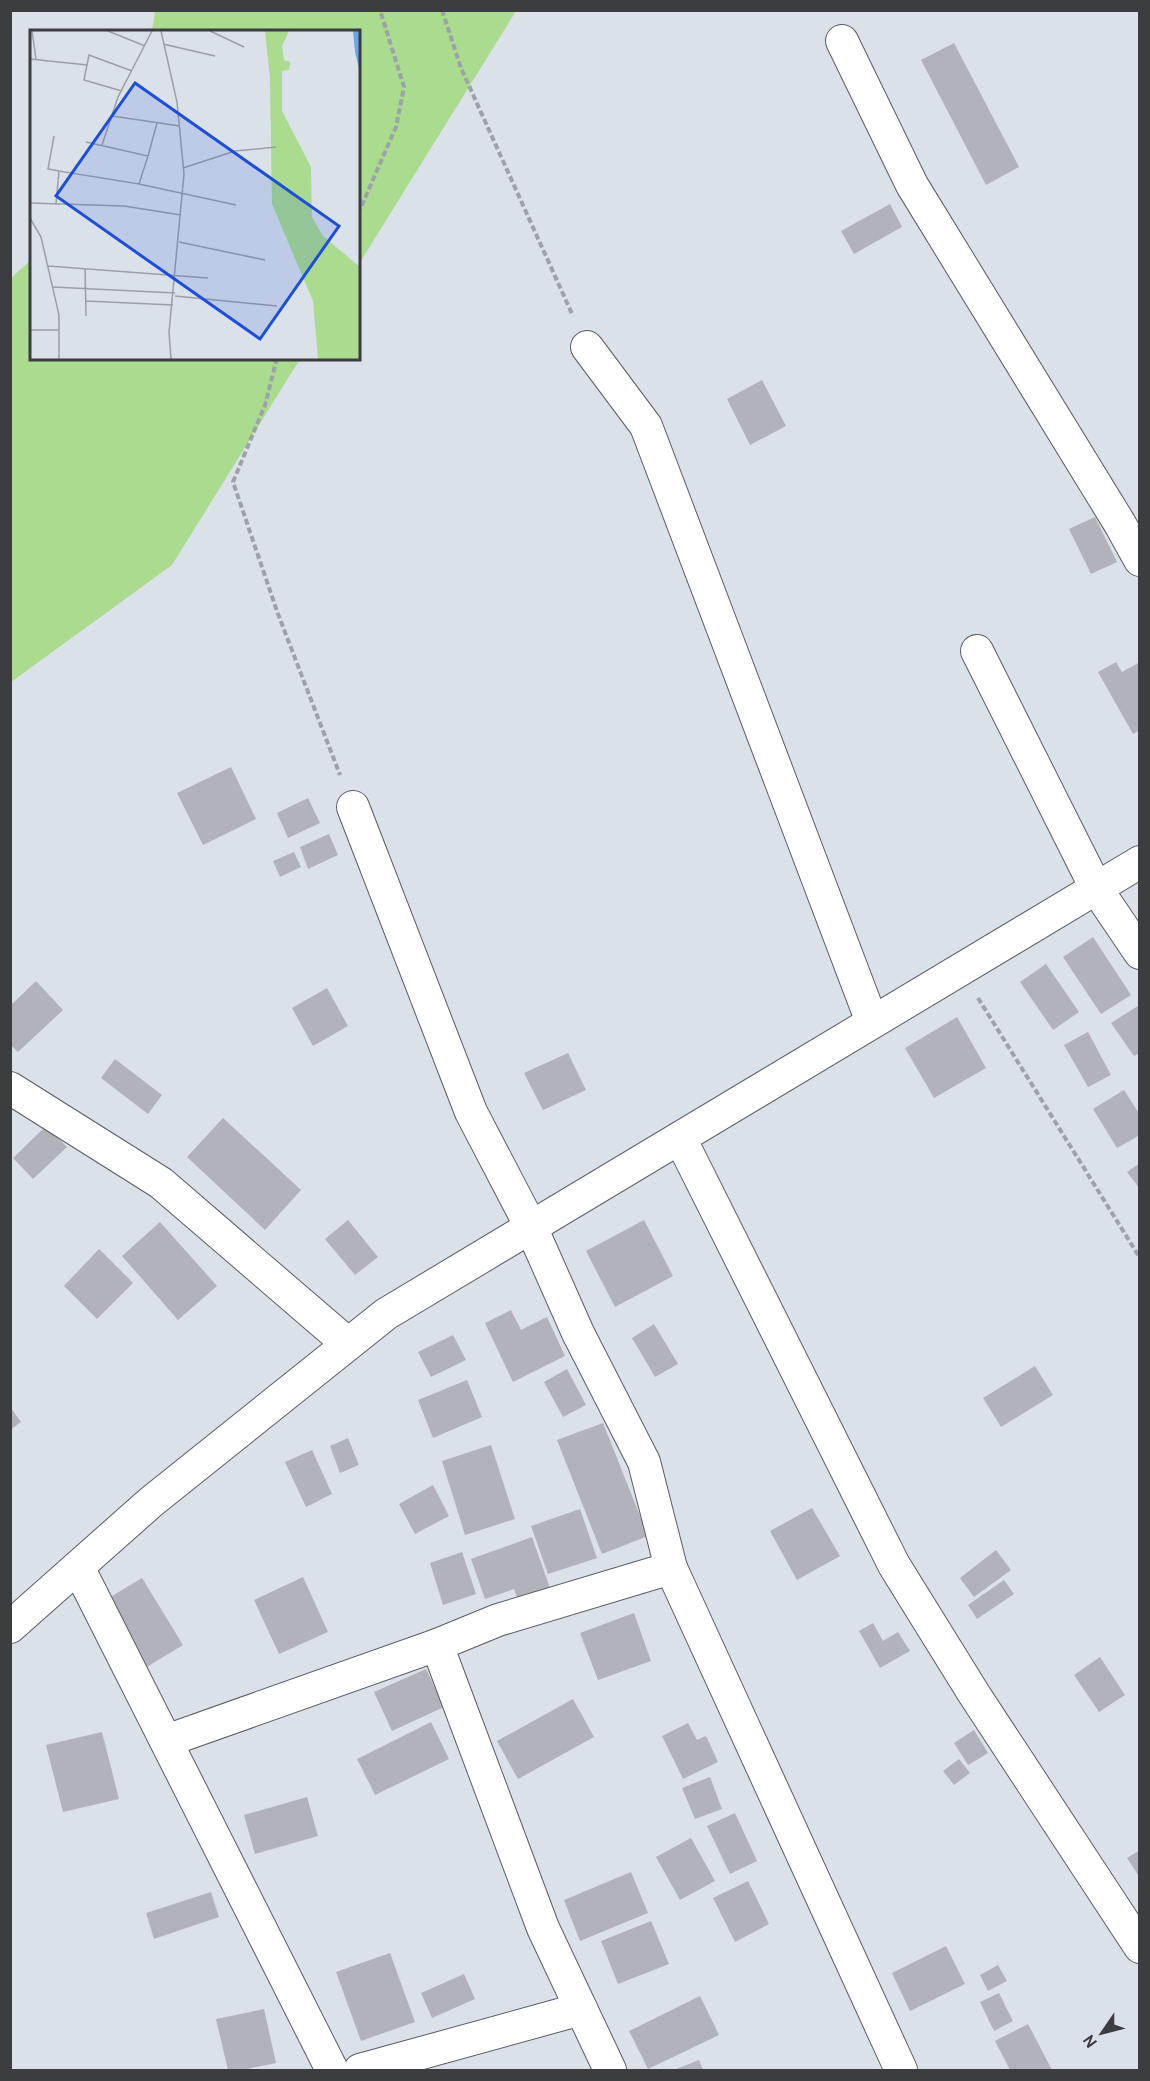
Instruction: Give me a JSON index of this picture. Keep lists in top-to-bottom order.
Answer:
{
  "north": "bottom left"
}
